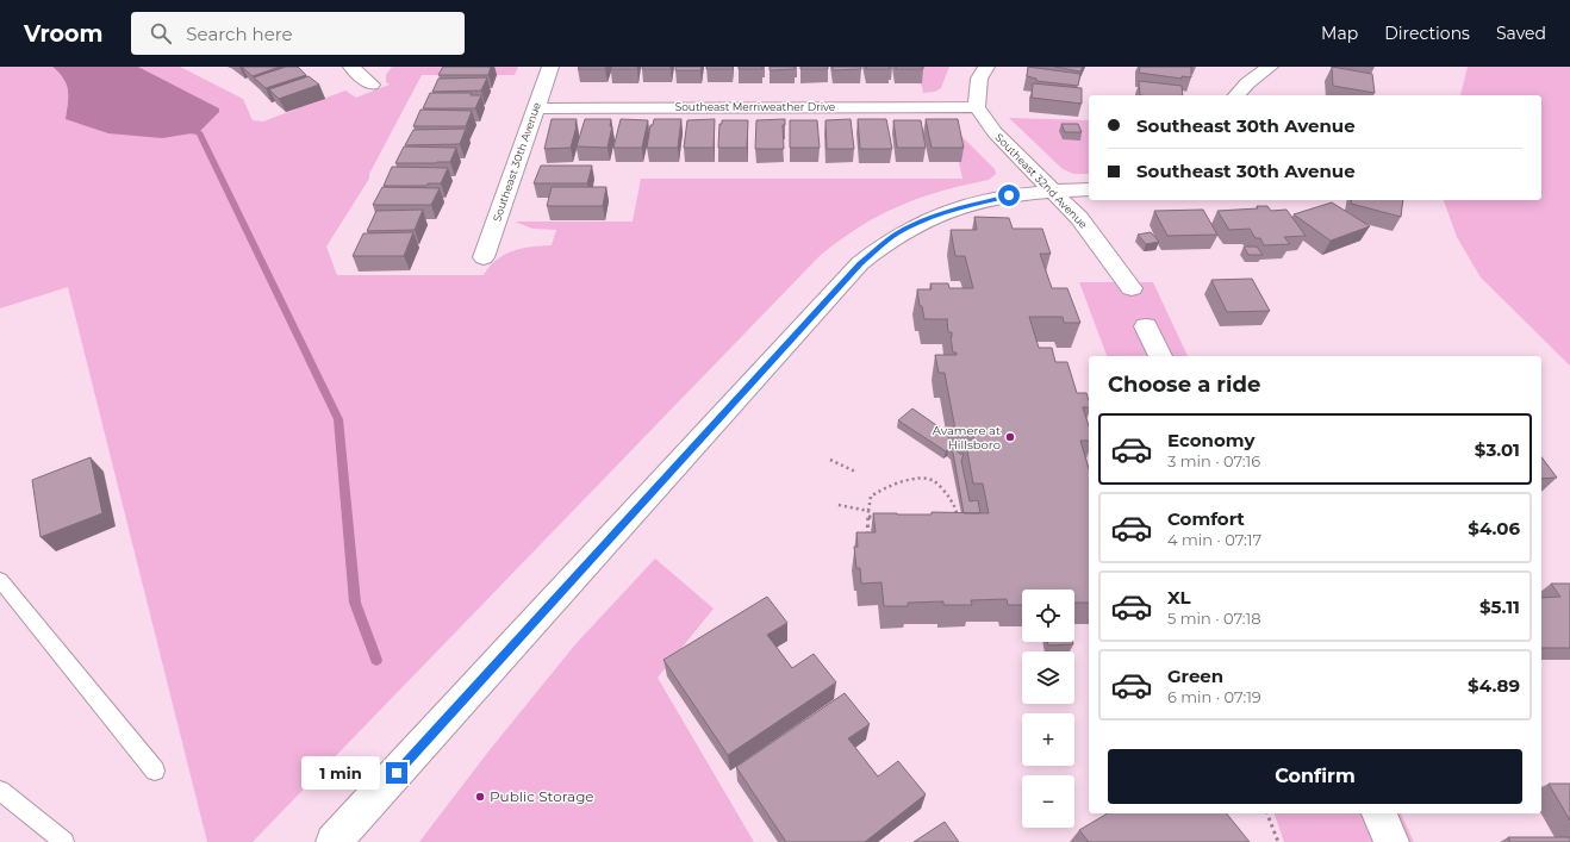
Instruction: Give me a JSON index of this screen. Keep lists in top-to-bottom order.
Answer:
{
  "streets": {
    "street": ["Southeast Merriweather Drive", "Southeast 30th Avenue", "Southeast 32nd Avenue"]
  },
  "crossings": [
    ["Southeast Merriweather Drive", "Southeast 30th Avenue"],
    ["Southeast Merriweather Drive", "Southeast 32nd Avenue"]
  ],
  "places": ["Avamere at Hillsboro", "Public Storage"],
  "page": {
    "header": "Vroom",
    "search": "Search here",
    "nav": ["Map", "Directions", "Saved"],
    "banner": ["Southeast 30th Avenue", "Southeast 30th Avenue"],
    "heading": "Choose a ride",
    "list": [
      {
        "name": "Economy",
        "note": "3 min · 07:16",
        "value": "$3.01"
      },
      {
        "name": "Comfort",
        "note": "4 min · 07:17",
        "value": "$4.06"
      },
      {
        "name": "XL",
        "note": "5 min · 07:18",
        "value": "$5.11"
      },
      {
        "name": "Green",
        "note": "6 min · 07:19",
        "value": "$4.89"
      }
    ],
    "map_buttons": ["+", "−"],
    "buttons": "Confirm",
    "bubble": "1 min"
  }
}
